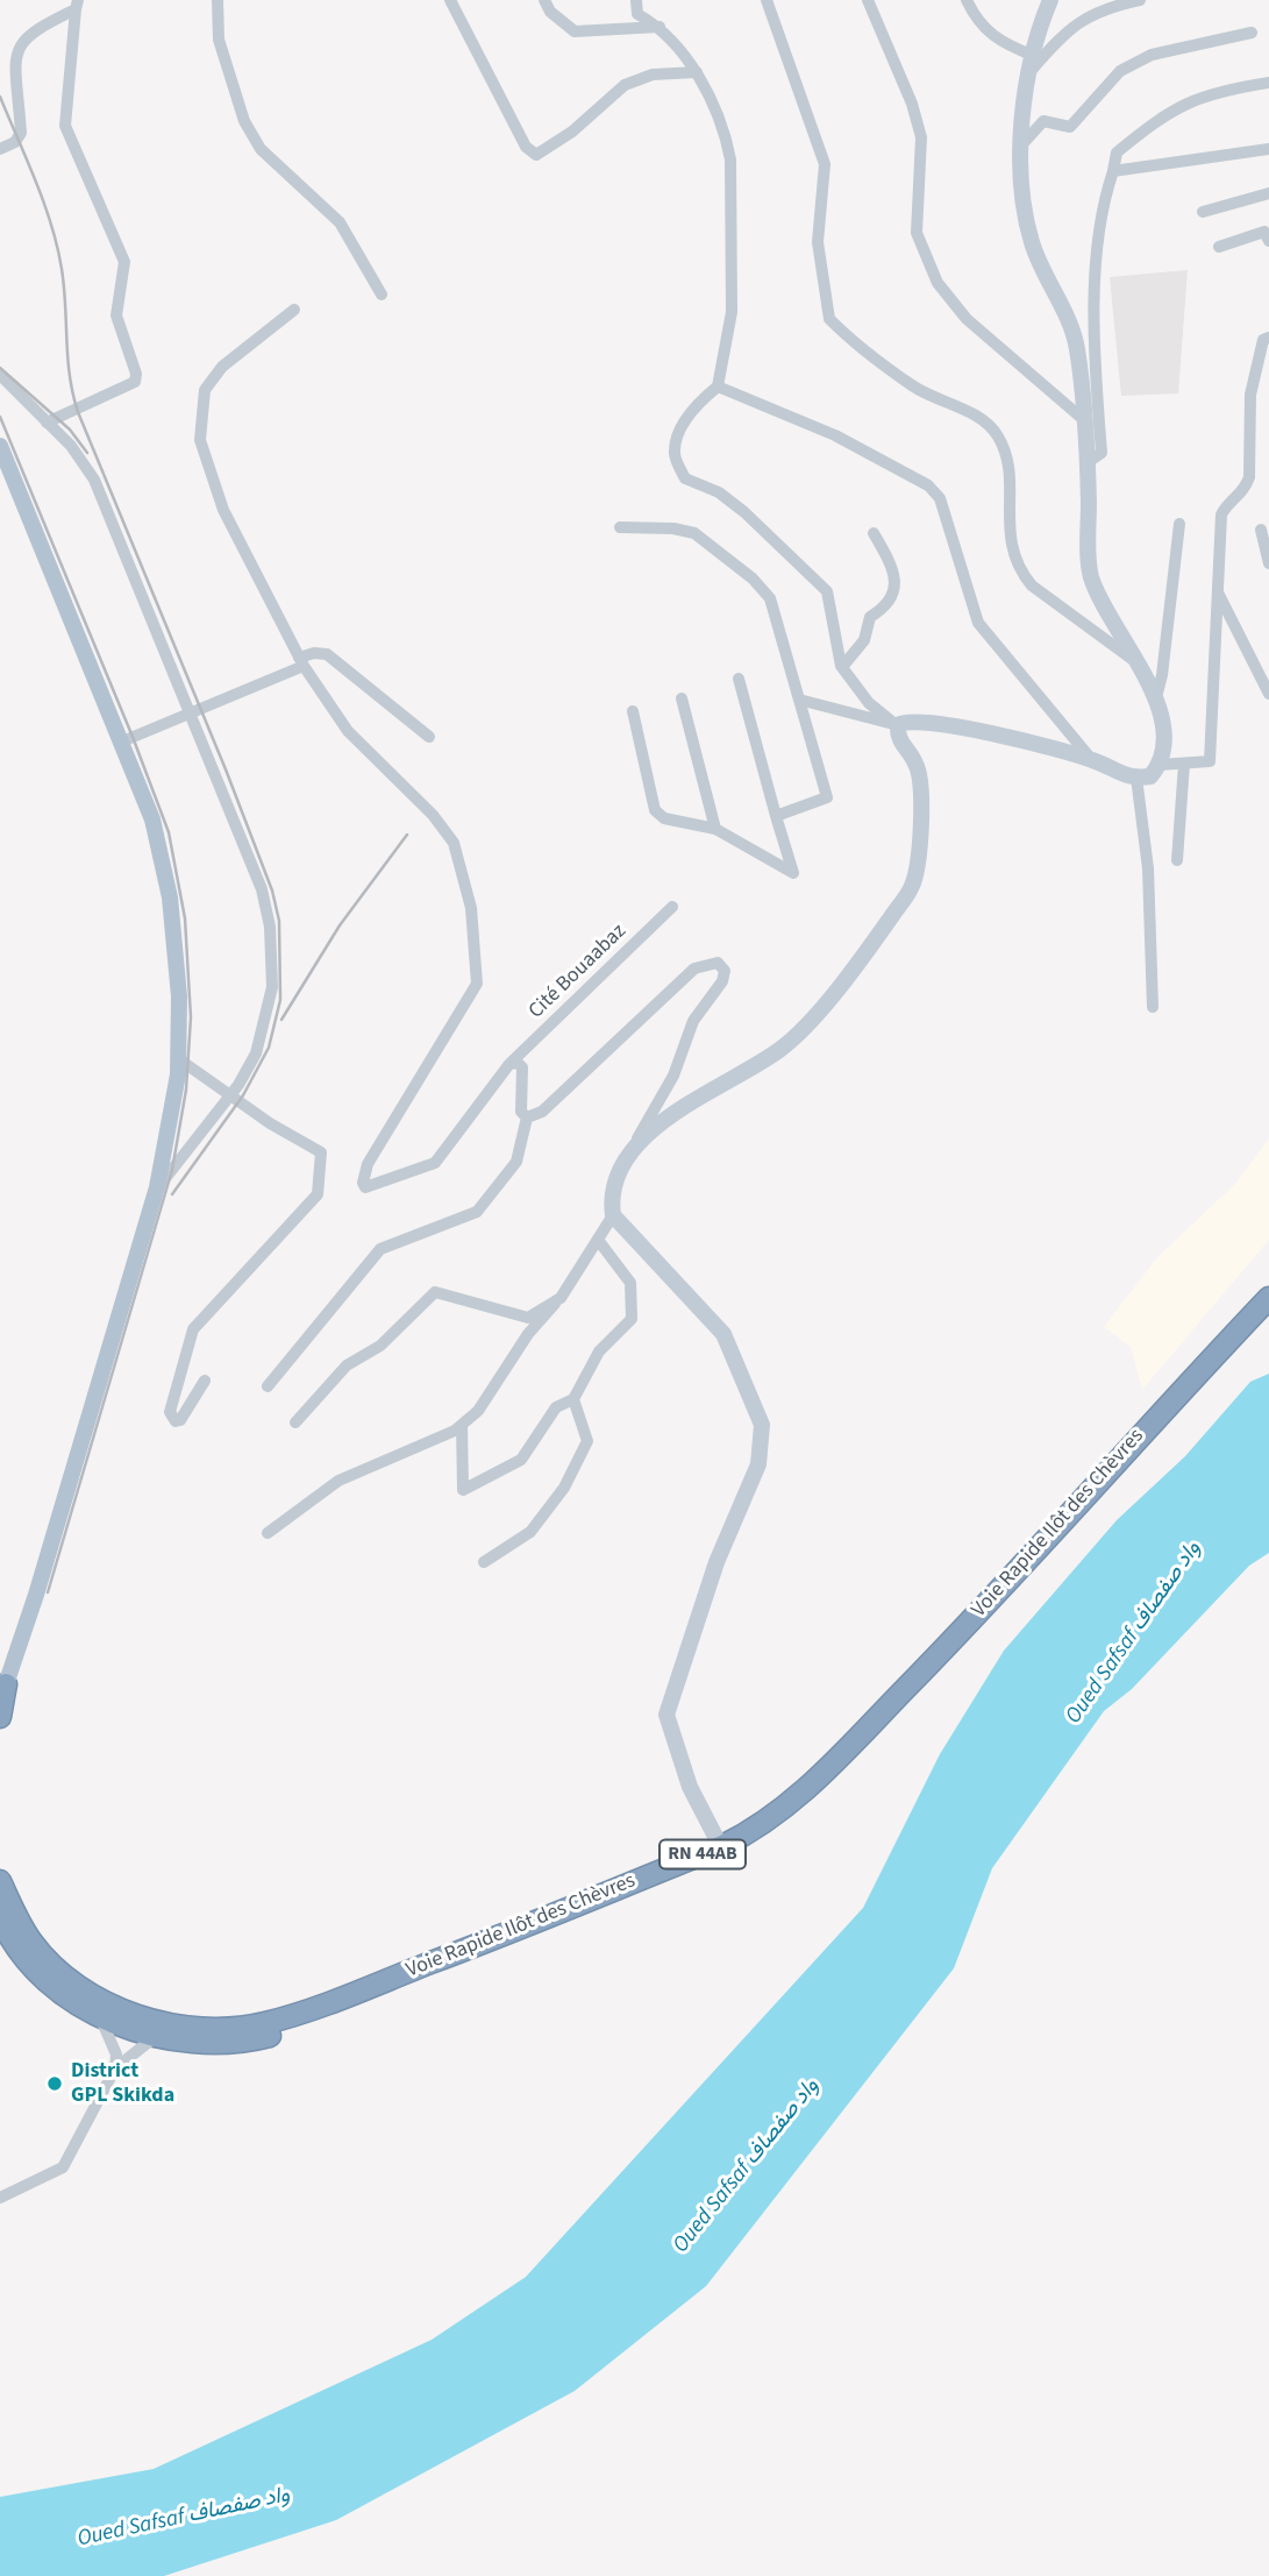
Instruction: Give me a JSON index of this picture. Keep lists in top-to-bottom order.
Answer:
{
  "streets": {
    "highway": ["Voie Rapide Ilôt des Chèvres", "RN 44AB"],
    "street": ["Cité Bouaabaz"]
  },
  "water": ["Oued Safsaf واد صفصاف"],
  "places": ["District GPL Skikda"]
}
